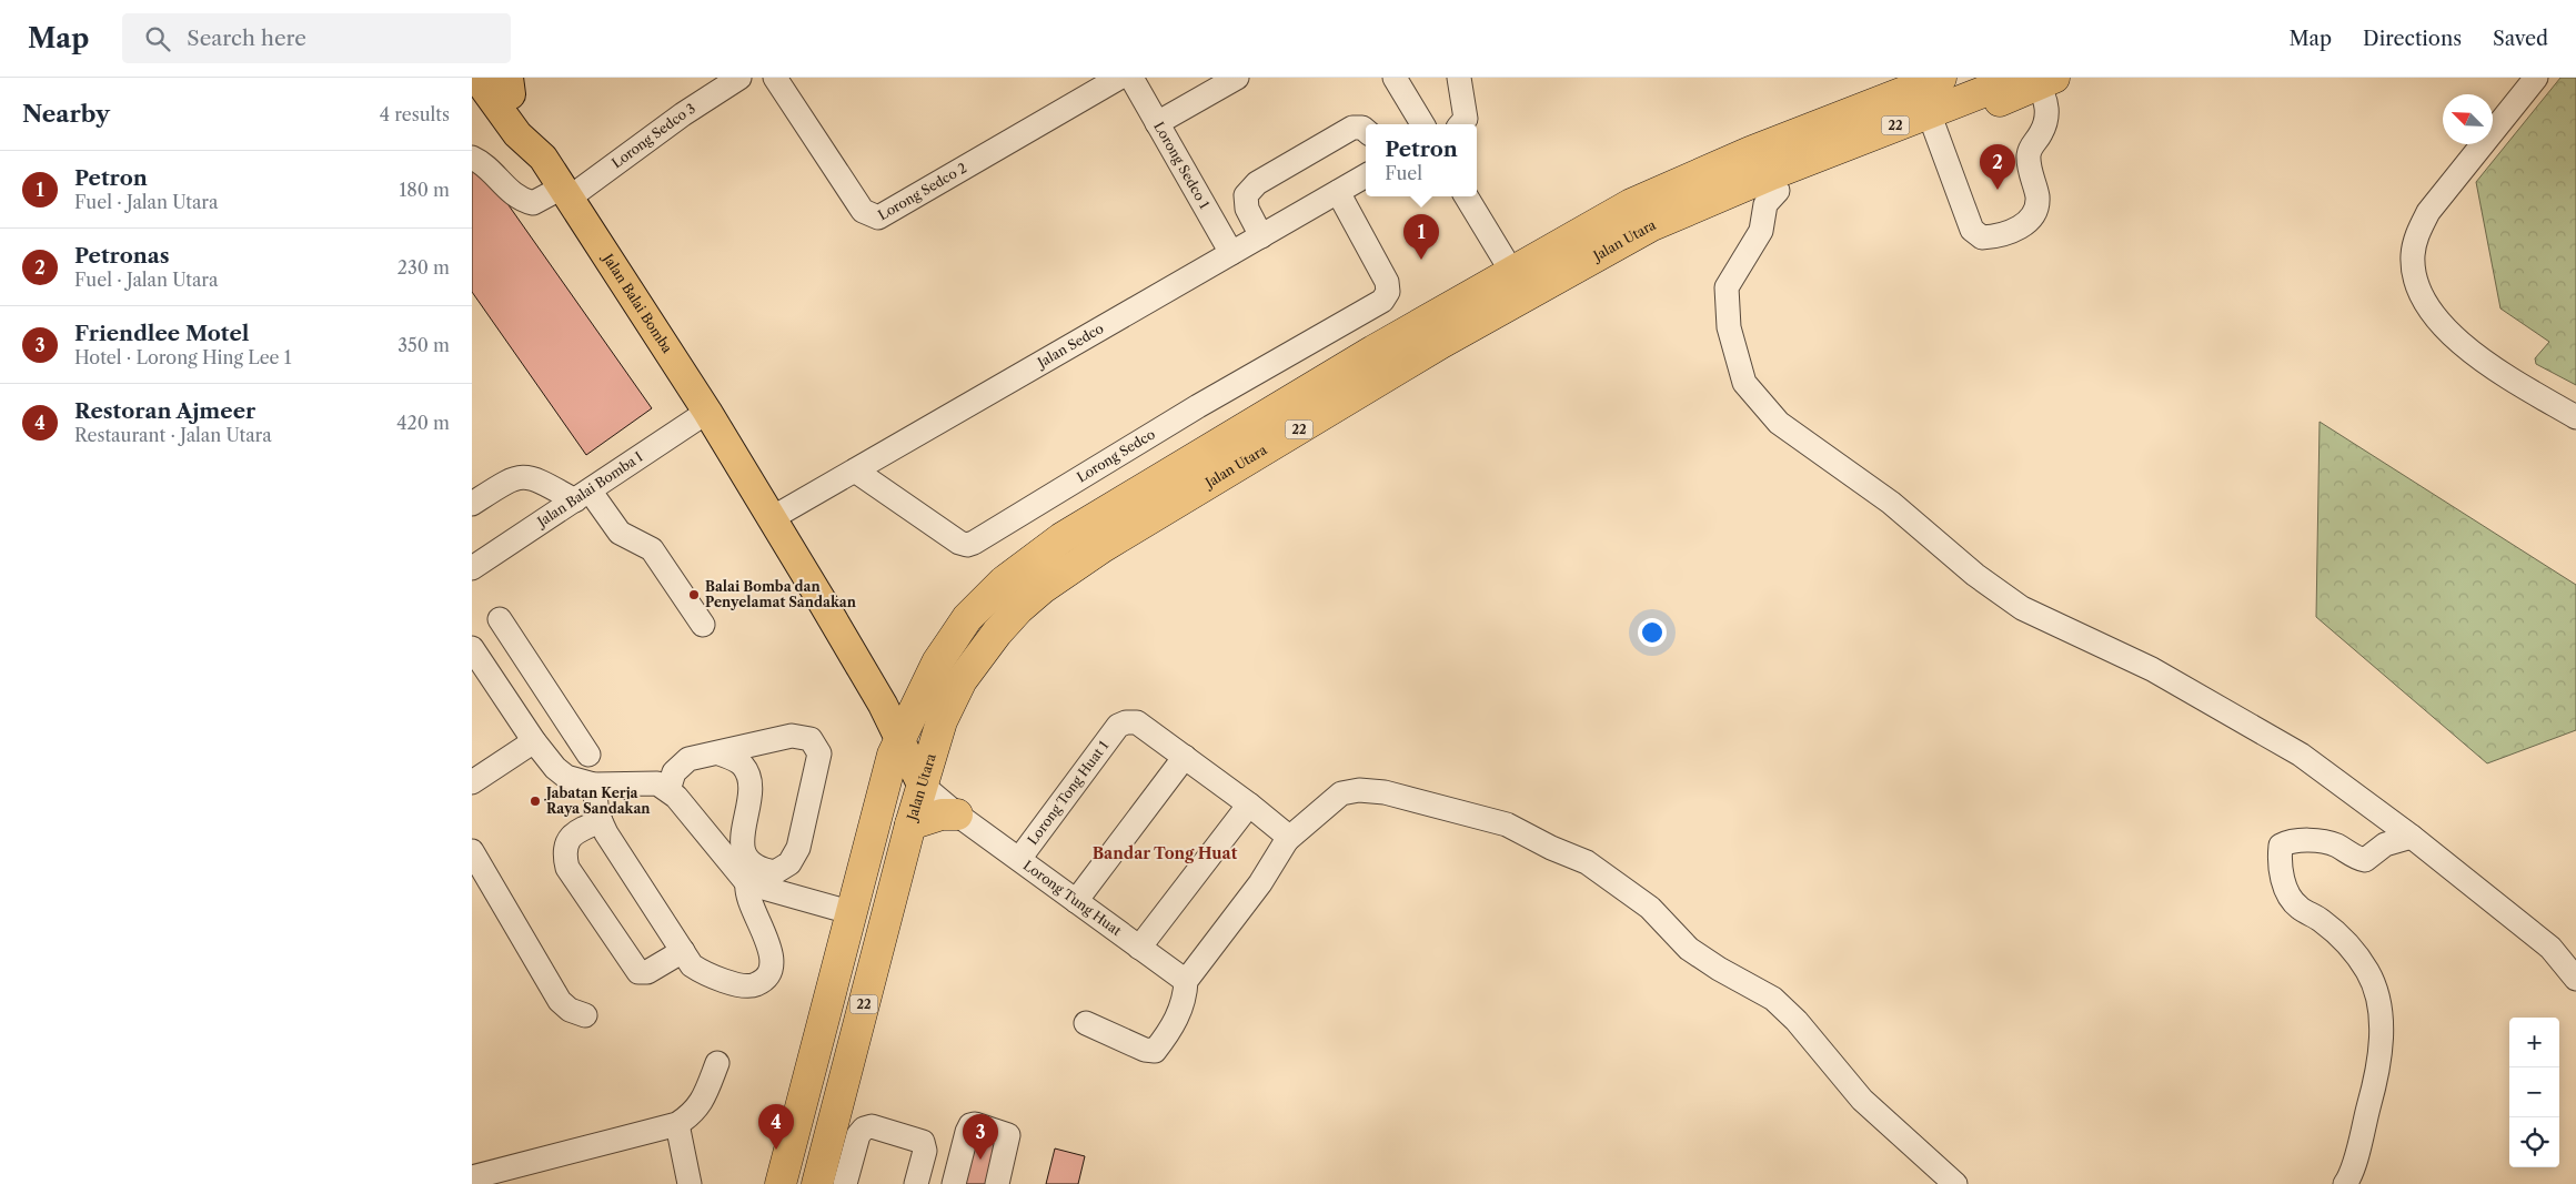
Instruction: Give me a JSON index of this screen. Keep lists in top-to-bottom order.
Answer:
{
  "streets": {
    "highway": ["22", "Jalan Utara"],
    "main road": ["Jalan Balai Bomba"],
    "street": [
      "Lorong Sedco 3",
      "Lorong Sedco 1",
      "Lorong Sedco 2",
      "Jalan Sedco",
      "Lorong Sedco",
      "Jalan Balai Bomba I",
      "Lorong Tong Huat 1",
      "Lorong Tung Huat"
    ]
  },
  "crossings": [
    ["22", "Jalan Utara"],
    ["Lorong Sedco 3", "Jalan Balai Bomba"],
    ["Lorong Sedco 1", "Jalan Sedco"],
    ["Jalan Utara", "Jalan Balai Bomba"],
    ["Jalan Utara", "Lorong Tung Huat"],
    ["Jalan Balai Bomba", "Jalan Sedco"],
    ["Jalan Balai Bomba", "Jalan Balai Bomba I"],
    ["Jalan Balai Bomba", "Lorong Tung Huat"],
    ["Jalan Sedco", "Lorong Sedco"],
    ["Lorong Tong Huat 1", "Lorong Tung Huat"]
  ],
  "districts": ["Bandar Tong Huat"],
  "places": ["Balai Bomba dan Penyelamat Sandakan", "Jabatan Kerja Raya Sandakan"],
  "north": "top left",
  "page": {
    "header": "Map",
    "search": "Search here",
    "nav": ["Map", "Directions", "Saved"],
    "heading": ["Nearby", "4 results"],
    "popup": ["Petron", "Fuel"],
    "pins": [
      "2",
      "1",
      "4",
      "3"
    ],
    "list": [
      {
        "mark": "1",
        "name": "Petron",
        "note": "Fuel · Jalan Utara",
        "value": "180 m"
      },
      {
        "mark": "2",
        "name": "Petronas",
        "note": "Fuel · Jalan Utara",
        "value": "230 m"
      },
      {
        "mark": "3",
        "name": "Friendlee Motel",
        "note": "Hotel · Lorong Hing Lee 1",
        "value": "350 m"
      },
      {
        "mark": "4",
        "name": "Restoran Ajmeer",
        "note": "Restaurant · Jalan Utara",
        "value": "420 m"
      }
    ],
    "map_buttons": ["+", "−"]
  }
}
